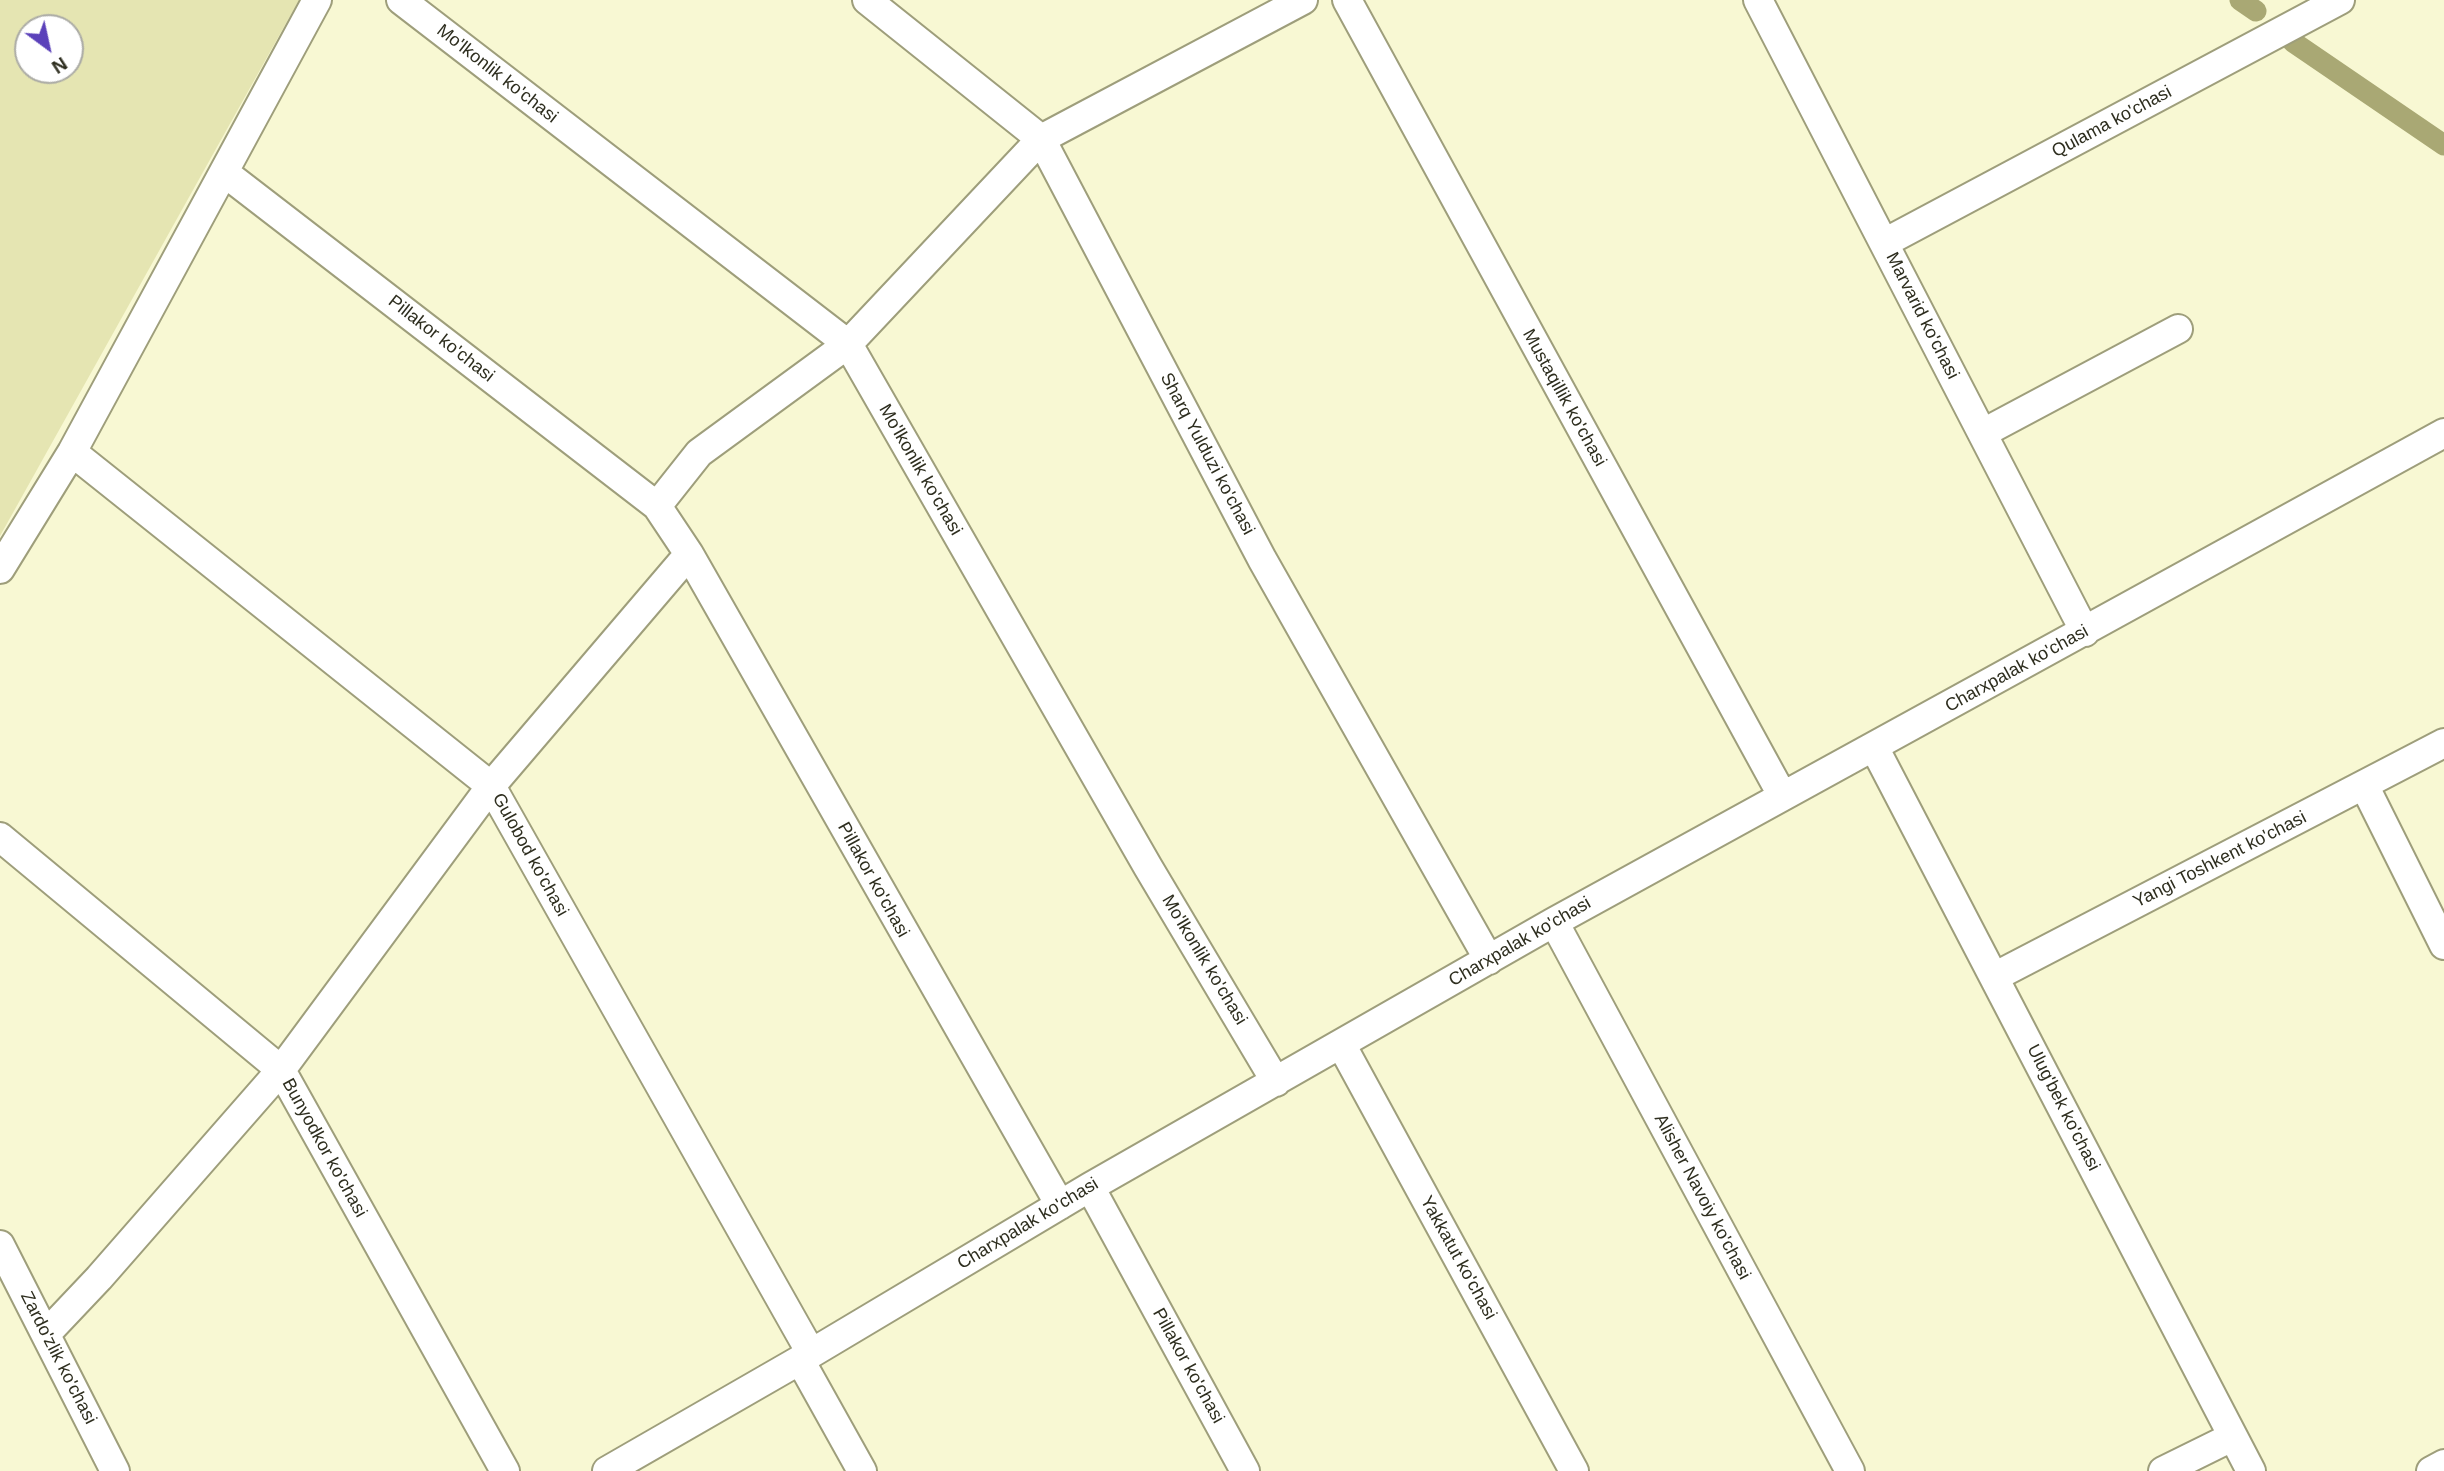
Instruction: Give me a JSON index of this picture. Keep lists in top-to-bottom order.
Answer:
{
  "streets": {
    "street": [
      "Mo'lkonlik ko'chasi",
      "Qulama ko'chasi",
      "Marvarid ko'chasi",
      "Pillakor ko'chasi",
      "Mustaqillik ko'chasi",
      "Sharq Yulduzi ko'chasi",
      "Charxpalak ko'chasi",
      "Gulobod ko'chasi",
      "Yangi Toshkent ko'chasi",
      "Ulug'bek ko'chasi",
      "Bunyodkor ko'chasi",
      "Alisher Navoiy ko'chasi",
      "Yakkatut ko'chasi",
      "Zardo'zlik ko'chasi"
    ]
  },
  "crossings": [
    ["Mo'lkonlik ko'chasi", "Charxpalak ko'chasi"],
    ["Qulama ko'chasi", "Marvarid ko'chasi"],
    ["Marvarid ko'chasi", "Charxpalak ko'chasi"],
    ["Pillakor ko'chasi", "Charxpalak ko'chasi"],
    ["Mustaqillik ko'chasi", "Charxpalak ko'chasi"],
    ["Sharq Yulduzi ko'chasi", "Charxpalak ko'chasi"],
    ["Charxpalak ko'chasi", "Gulobod ko'chasi"],
    ["Charxpalak ko'chasi", "Ulug'bek ko'chasi"],
    ["Charxpalak ko'chasi", "Alisher Navoiy ko'chasi"],
    ["Charxpalak ko'chasi", "Yakkatut ko'chasi"],
    ["Yangi Toshkent ko'chasi", "Ulug'bek ko'chasi"]
  ],
  "north": "bottom right"
}
